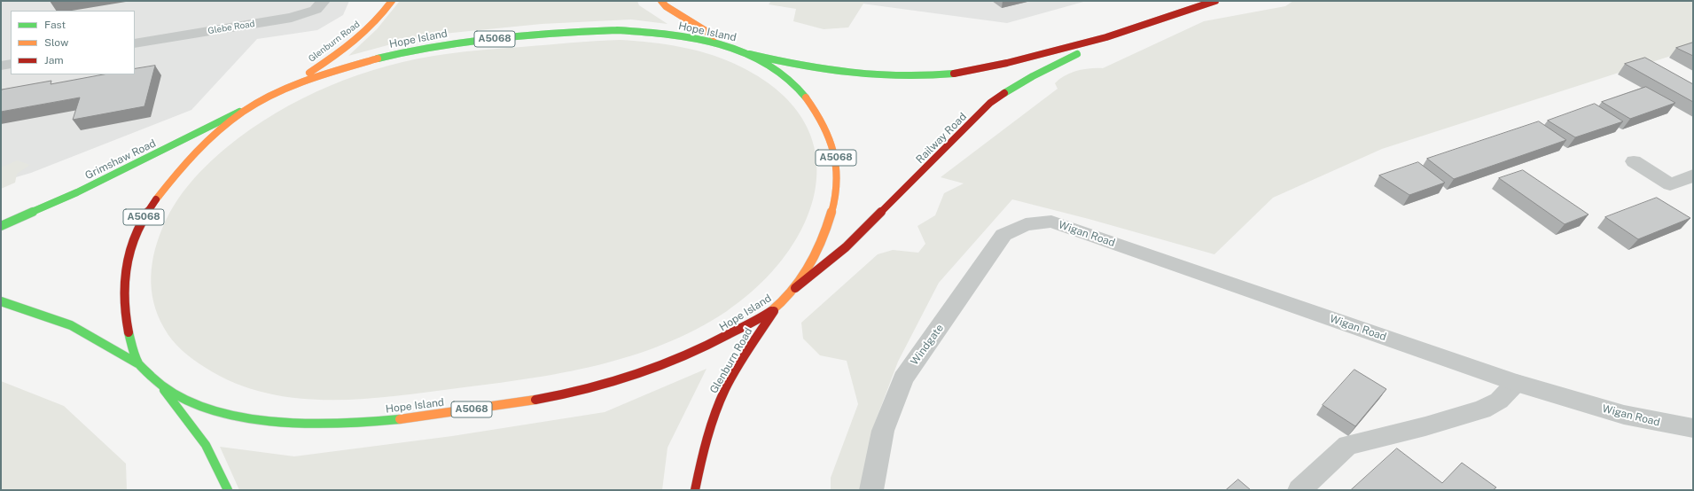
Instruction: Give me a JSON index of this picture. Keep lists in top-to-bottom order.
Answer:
{
  "streets": {
    "main road": [
      "Hope Island",
      "A5068",
      "Glenburn Road",
      "Railway Road",
      "Grimshaw Road"
    ],
    "street": ["Glebe Road", "Wigan Road", "Windgate"]
  },
  "crossings": [
    ["Hope Island", "A5068"],
    ["Hope Island", "Glenburn Road"],
    ["Hope Island", "Railway Road"],
    ["Hope Island", "Grimshaw Road"],
    ["Wigan Road", "Windgate"]
  ],
  "legend": ["Fast", "Slow", "Jam"]
}
